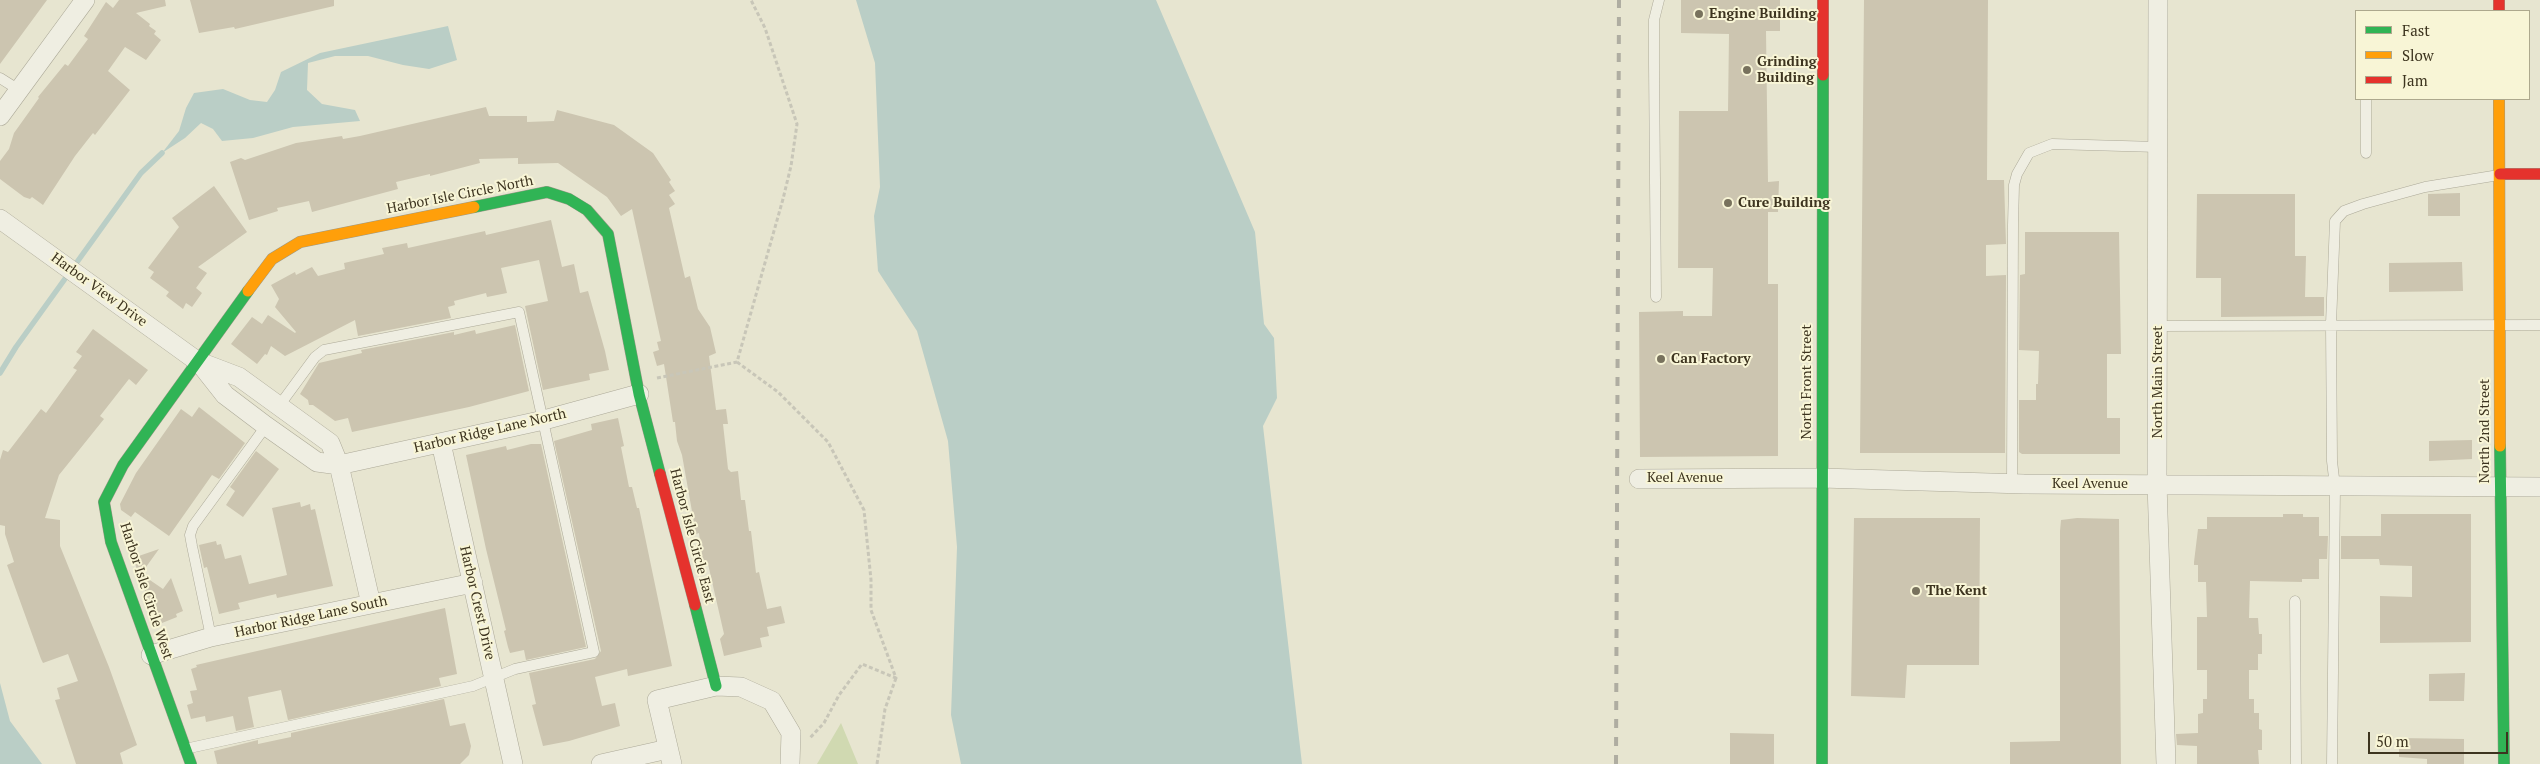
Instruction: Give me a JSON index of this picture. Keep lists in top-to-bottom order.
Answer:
{
  "streets": {
    "street": [
      "Harbor Isle Circle North",
      "Harbor View Drive",
      "North Front Street",
      "North Main Street",
      "Harbor Ridge Lane North",
      "North 2nd Street",
      "Keel Avenue",
      "Harbor Isle Circle East",
      "Harbor Isle Circle West",
      "Harbor Crest Drive",
      "Harbor Ridge Lane South"
    ]
  },
  "crossings": [
    ["Harbor Isle Circle North", "Harbor View Drive"],
    ["Harbor Isle Circle North", "Harbor Ridge Lane North"],
    ["Harbor Isle Circle North", "Harbor Isle Circle East"],
    ["Harbor Isle Circle North", "Harbor Isle Circle West"],
    ["Harbor View Drive", "Harbor Ridge Lane North"],
    ["Harbor View Drive", "Harbor Isle Circle West"],
    ["Harbor View Drive", "Harbor Ridge Lane South"],
    ["North Front Street", "Keel Avenue"],
    ["North Main Street", "Keel Avenue"],
    ["Harbor Ridge Lane North", "Harbor Isle Circle East"],
    ["Harbor Ridge Lane North", "Harbor Crest Drive"],
    ["North 2nd Street", "Keel Avenue"],
    ["Harbor Isle Circle West", "Harbor Ridge Lane South"],
    ["Harbor Crest Drive", "Harbor Ridge Lane South"]
  ],
  "places": [
    "Engine Building",
    "Grinding Building",
    "Cure Building",
    "Can Factory",
    "The Kent"
  ],
  "legend": ["Fast", "Slow", "Jam"],
  "scale_bar": "50 m"
}
